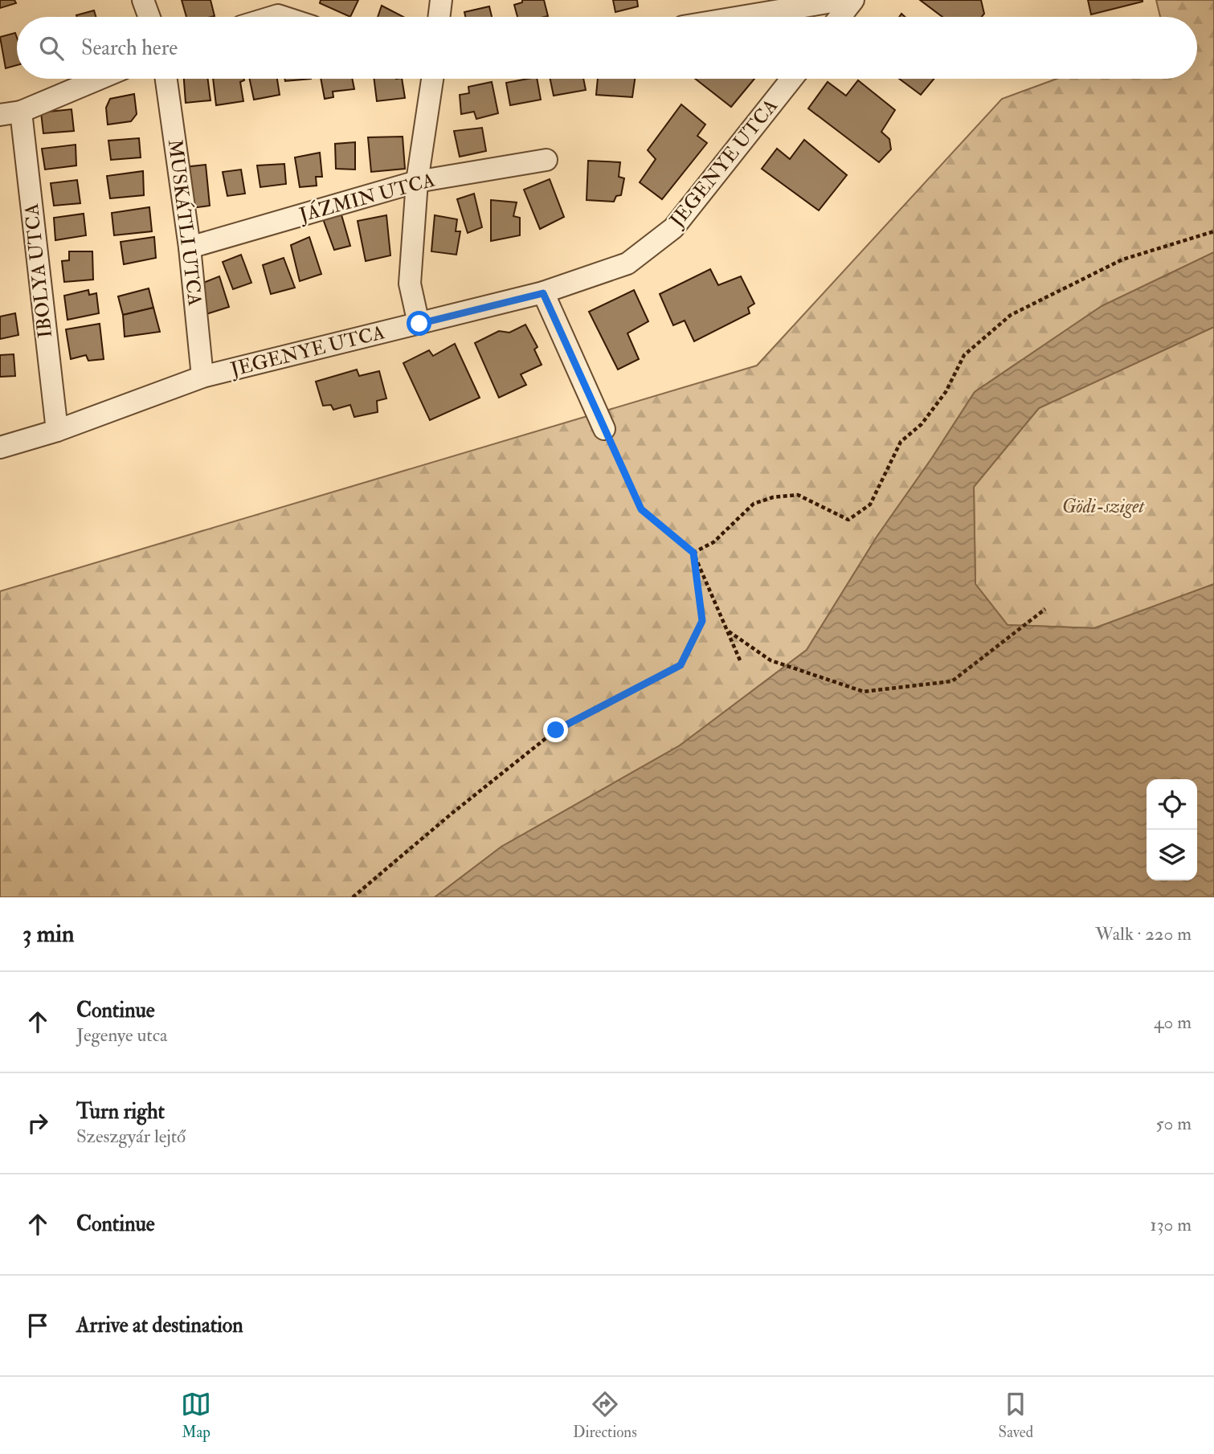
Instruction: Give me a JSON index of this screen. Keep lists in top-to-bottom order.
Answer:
{
  "streets": {
    "street": [
      "JEGENYE UTCA",
      "JÁZMIN UTCA",
      "MUSKÁTLI UTCA",
      "IBOLYA UTCA"
    ]
  },
  "crossings": [
    ["JEGENYE UTCA", "MUSKÁTLI UTCA"],
    ["JEGENYE UTCA", "IBOLYA UTCA"],
    ["JÁZMIN UTCA", "MUSKÁTLI UTCA"]
  ],
  "parks": ["Gödi-sziget"],
  "page": {
    "search": "Search here",
    "heading": ["3 min", "Walk · 220 m"],
    "list": [
      ["Continue", "Jegenye utca", "40 m"],
      ["Turn right", "Szeszgyár lejtő", "50 m"],
      ["Continue", "130 m"],
      "Arrive at destination"
    ],
    "nav": ["Map", "Directions", "Saved"]
  }
}
